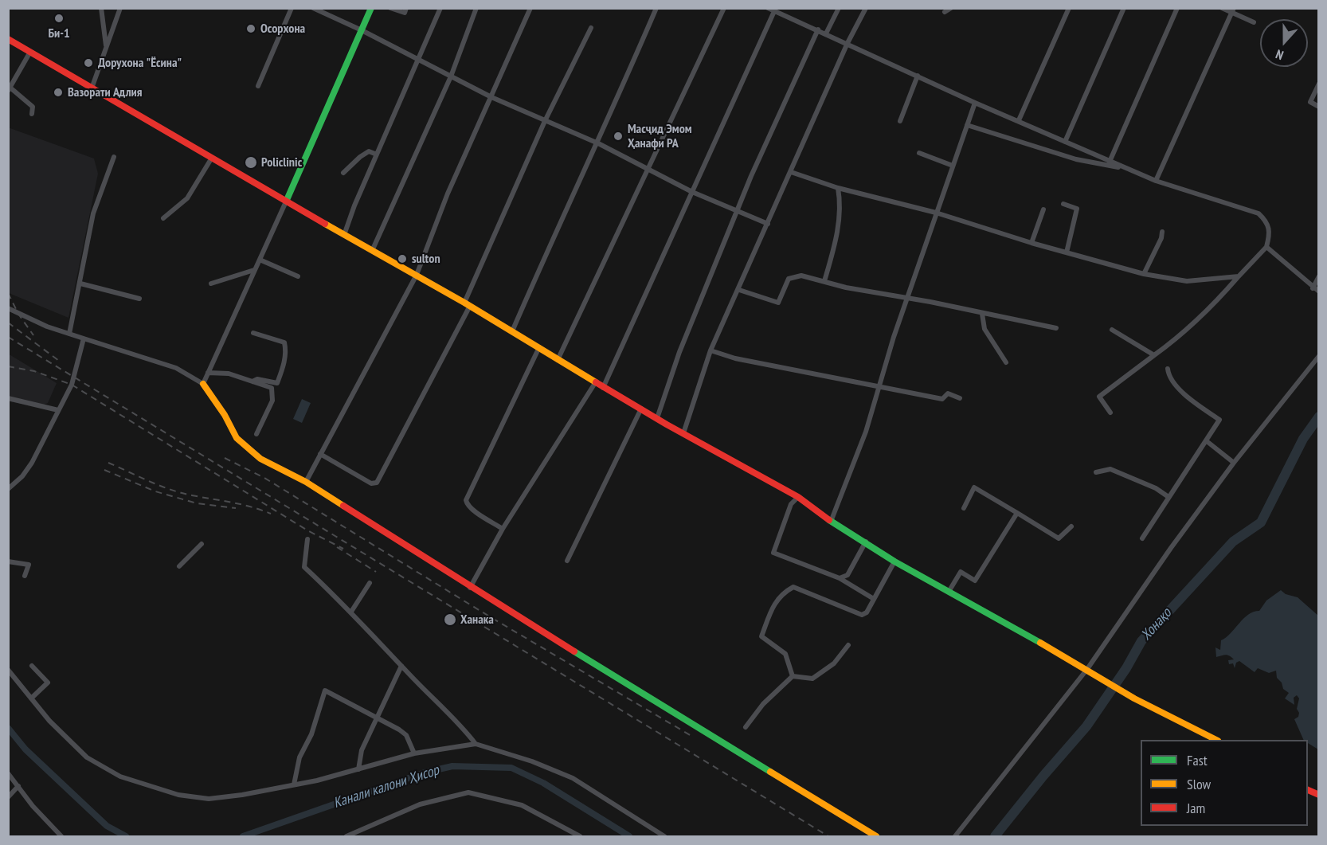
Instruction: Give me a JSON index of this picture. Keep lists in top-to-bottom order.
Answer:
{
  "water": ["Хонақо", "Канали калони Ҳисор"],
  "places": [
    "Би-1",
    "Осорхона",
    "Дорухона \"Ёсина\"",
    "Вазорати Адлия",
    "Масҷид Эмом Ҳанафи РА",
    "Policlinic",
    "sulton",
    "Ханака"
  ],
  "legend": ["Fast", "Slow", "Jam"],
  "north": "bottom"
}
